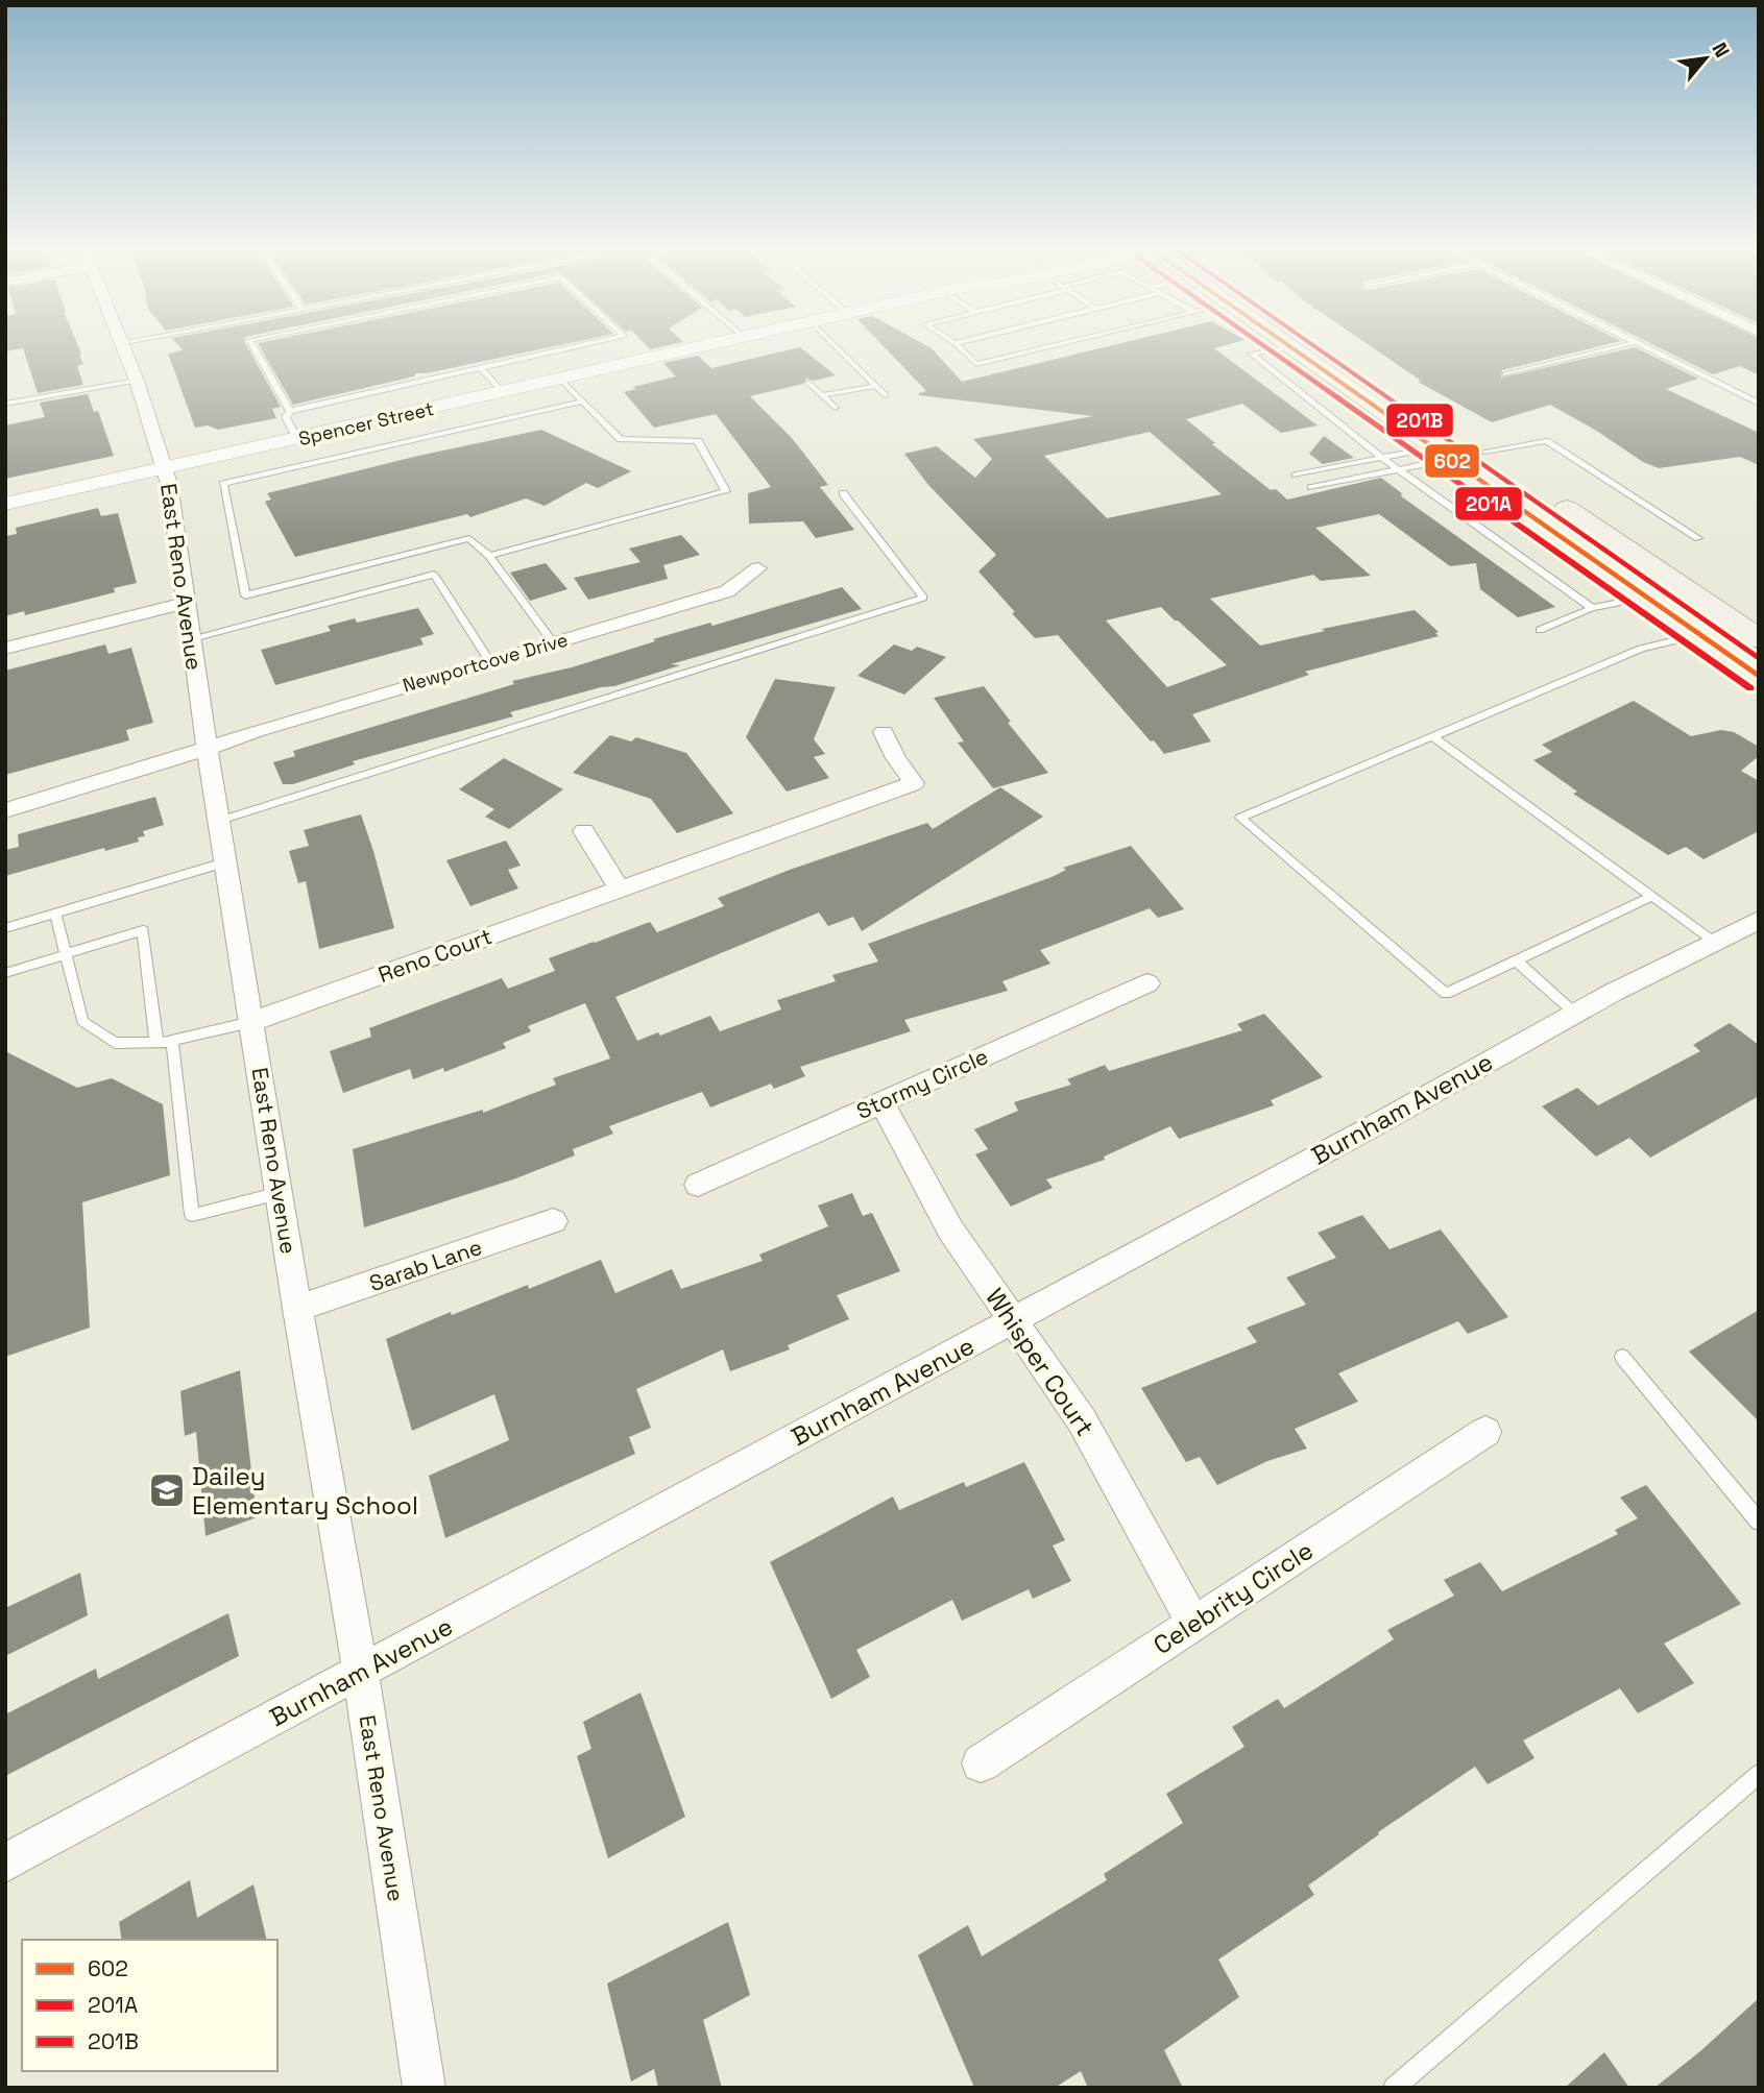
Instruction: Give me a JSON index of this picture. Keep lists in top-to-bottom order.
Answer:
{
  "streets": {
    "street": [
      "Spencer Street",
      "East Reno Avenue",
      "Newportcove Drive",
      "Reno Court",
      "Stormy Circle",
      "Burnham Avenue",
      "Sarab Lane",
      "Whisper Court",
      "Celebrity Circle"
    ]
  },
  "crossings": [
    ["Spencer Street", "East Reno Avenue"],
    ["East Reno Avenue", "Newportcove Drive"],
    ["East Reno Avenue", "Reno Court"],
    ["East Reno Avenue", "Burnham Avenue"],
    ["East Reno Avenue", "Sarab Lane"],
    ["Stormy Circle", "Whisper Court"],
    ["Burnham Avenue", "Whisper Court"],
    ["Whisper Court", "Celebrity Circle"]
  ],
  "places": {
    "school or university": ["Dailey Elementary School"]
  },
  "lines": ["transit line 602", "transit line 201A", "transit line 201B"],
  "legend": ["602", "201A", "201B"],
  "north": "top right"
}
